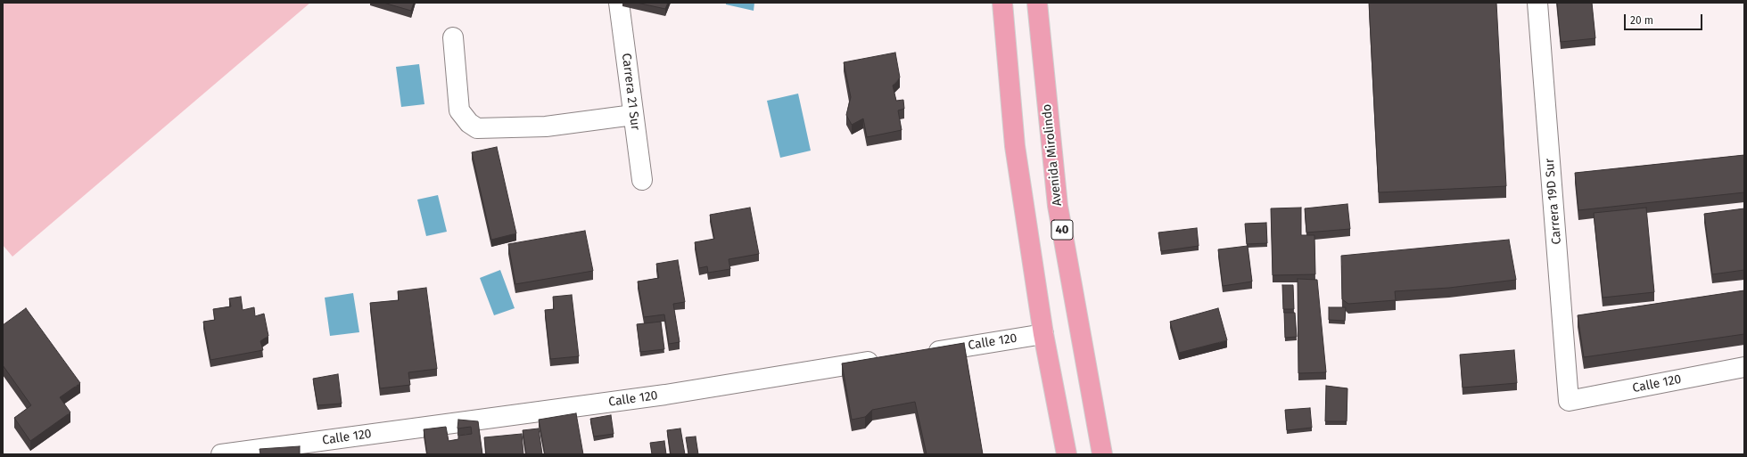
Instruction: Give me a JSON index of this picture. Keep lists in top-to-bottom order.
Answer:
{
  "streets": {
    "main road": ["Avenida Mirolindo", "40"],
    "street": ["Carrera 21 Sur", "Carrera 19D Sur", "Calle 120"]
  },
  "crossings": [
    ["Carrera 19D Sur", "Calle 120"]
  ],
  "scale_bar": "20 m"
}
